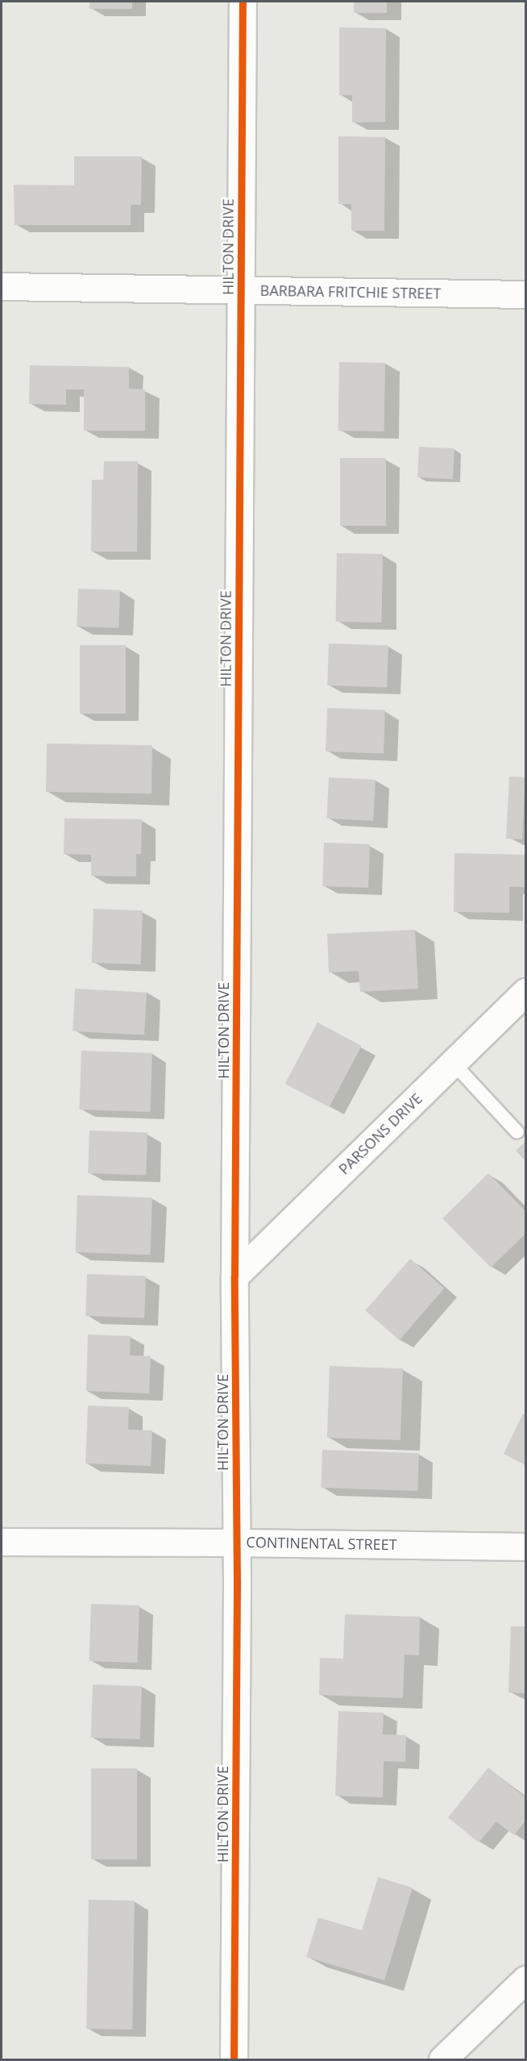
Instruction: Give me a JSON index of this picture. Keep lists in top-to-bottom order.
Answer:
{
  "streets": {
    "street": [
      "HILTON DRIVE",
      "BARBARA FRITCHIE STREET",
      "PARSONS DRIVE",
      "CONTINENTAL STREET"
    ]
  },
  "crossings": [
    ["HILTON DRIVE", "BARBARA FRITCHIE STREET"],
    ["HILTON DRIVE", "PARSONS DRIVE"],
    ["HILTON DRIVE", "CONTINENTAL STREET"]
  ]
}
